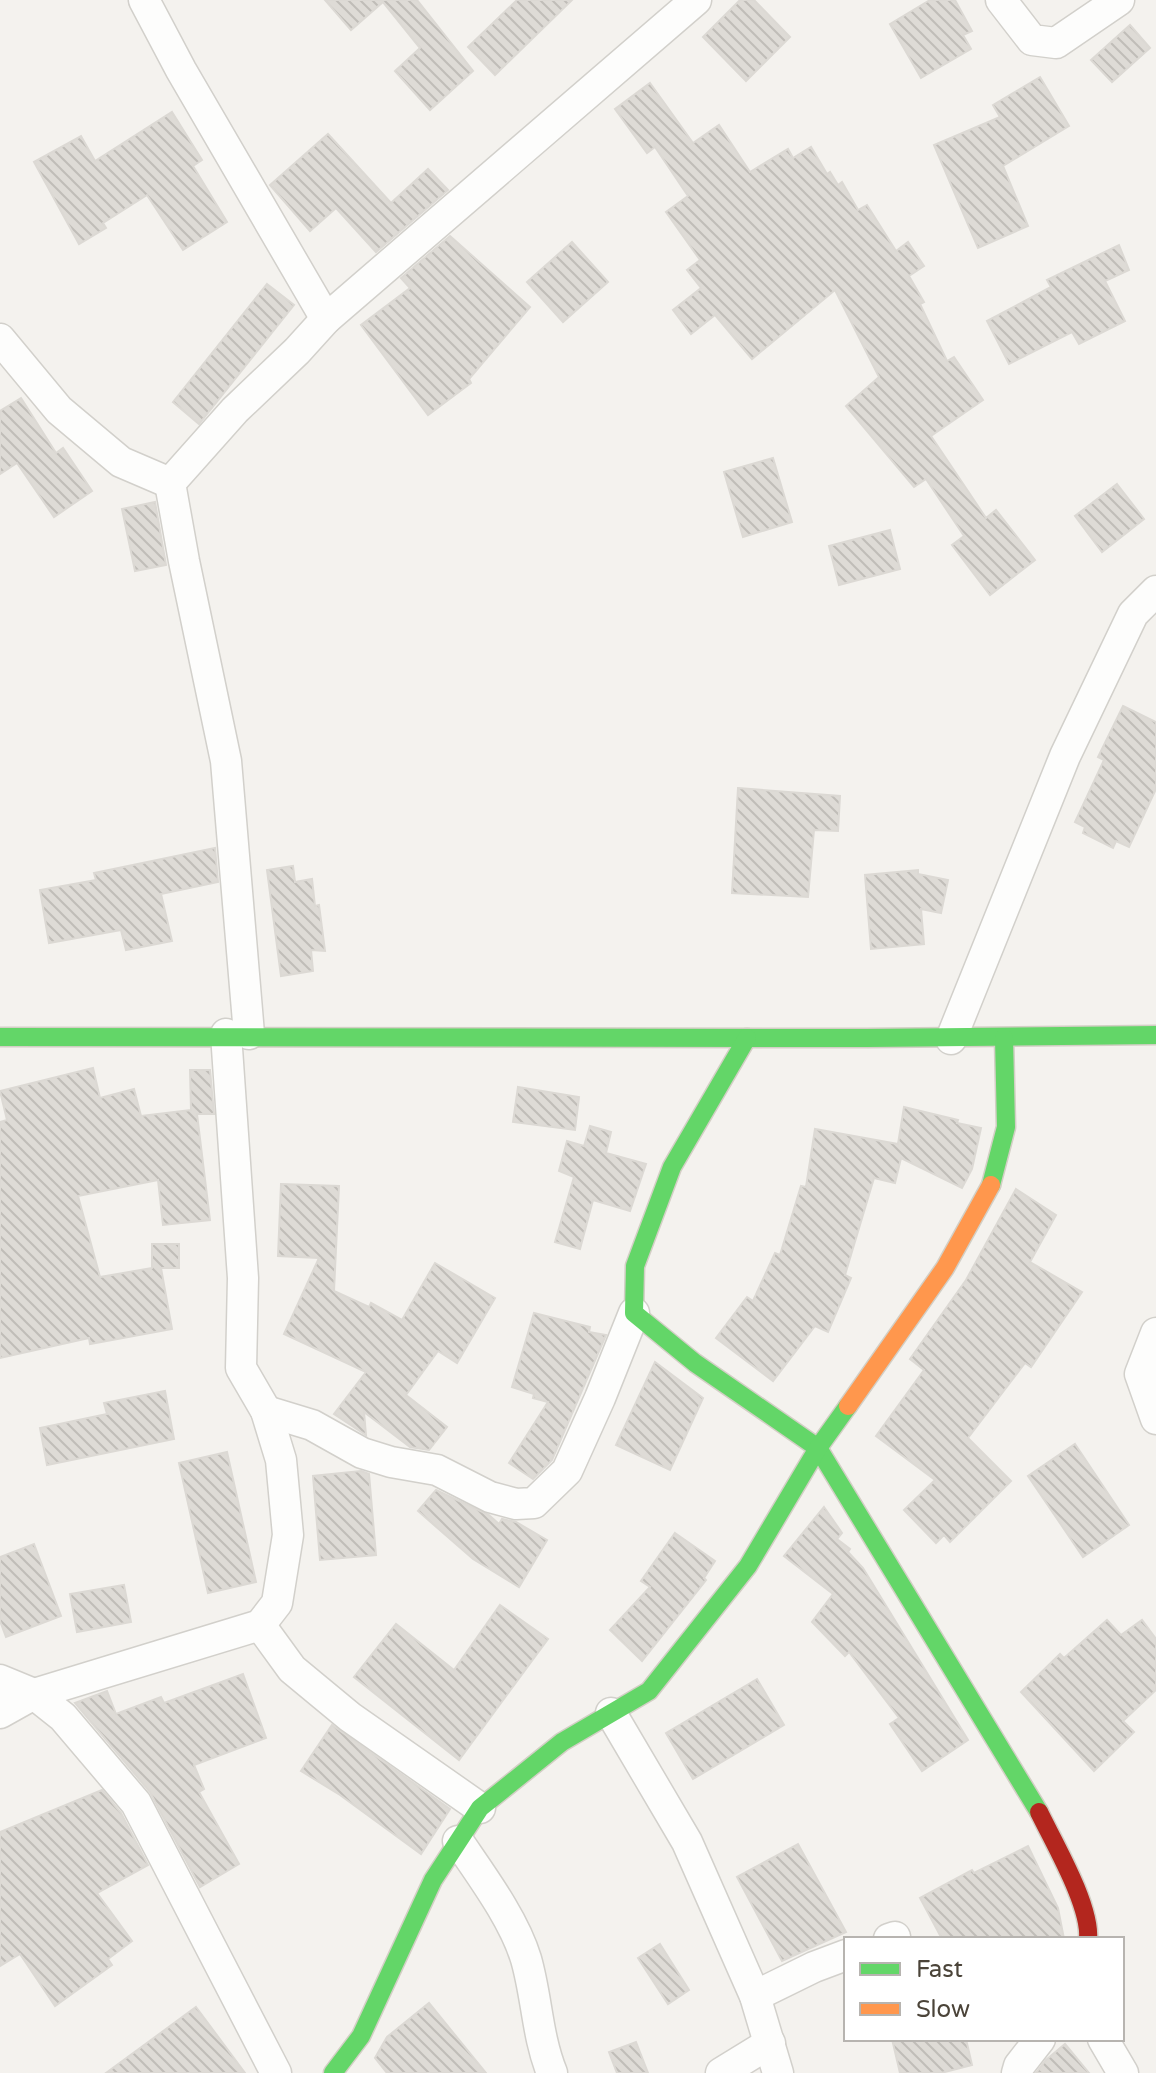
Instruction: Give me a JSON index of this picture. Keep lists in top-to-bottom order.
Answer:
{
  "legend": ["Fast", "Slow"]
}
